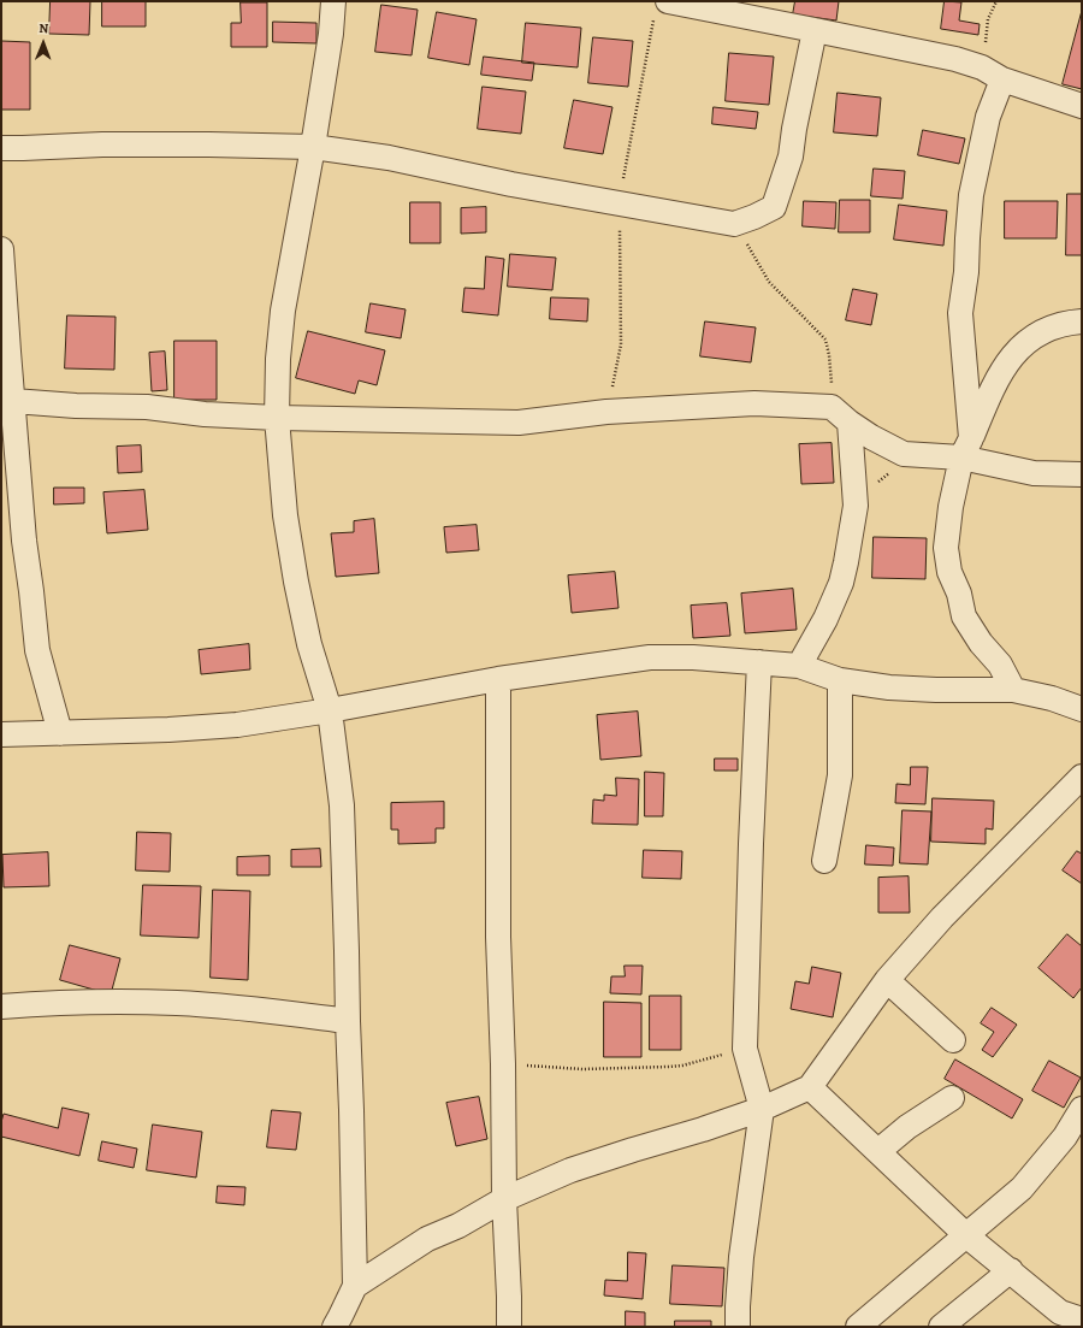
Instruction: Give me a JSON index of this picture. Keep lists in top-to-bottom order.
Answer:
{
  "north": "top"
}
